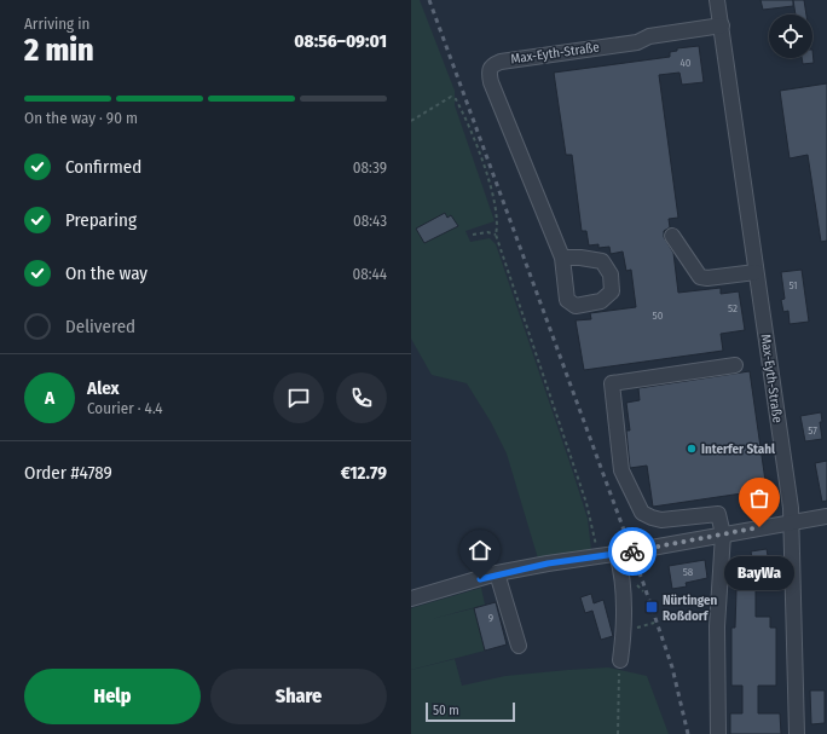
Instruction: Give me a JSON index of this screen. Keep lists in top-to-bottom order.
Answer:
{
  "streets": {
    "street": ["Max-Eyth-Straße"]
  },
  "places": {
    "other": ["Interfer Stahl", "BayWa"],
    "transit": ["Nürtingen Roßdorf"]
  },
  "house_numbers": [
    "40",
    "51",
    "52",
    "50",
    "57",
    "58",
    "9"
  ],
  "scale_bar": "50 m",
  "page": {
    "heading": ["2 min", "Arriving in", "08:56–09:01"],
    "panel": [
      "Alex",
      "Courier · 4.4",
      "Order #4789",
      "€12.79"
    ],
    "bar": "On the way · 90 m",
    "list": [
      ["Confirmed", "08:39"],
      ["Preparing", "08:43"],
      ["On the way", "08:44"],
      "Delivered"
    ],
    "round": "A",
    "bubble": "BayWa",
    "buttons": ["Help", "Share"],
    "scale": "50 m"
  }
}
